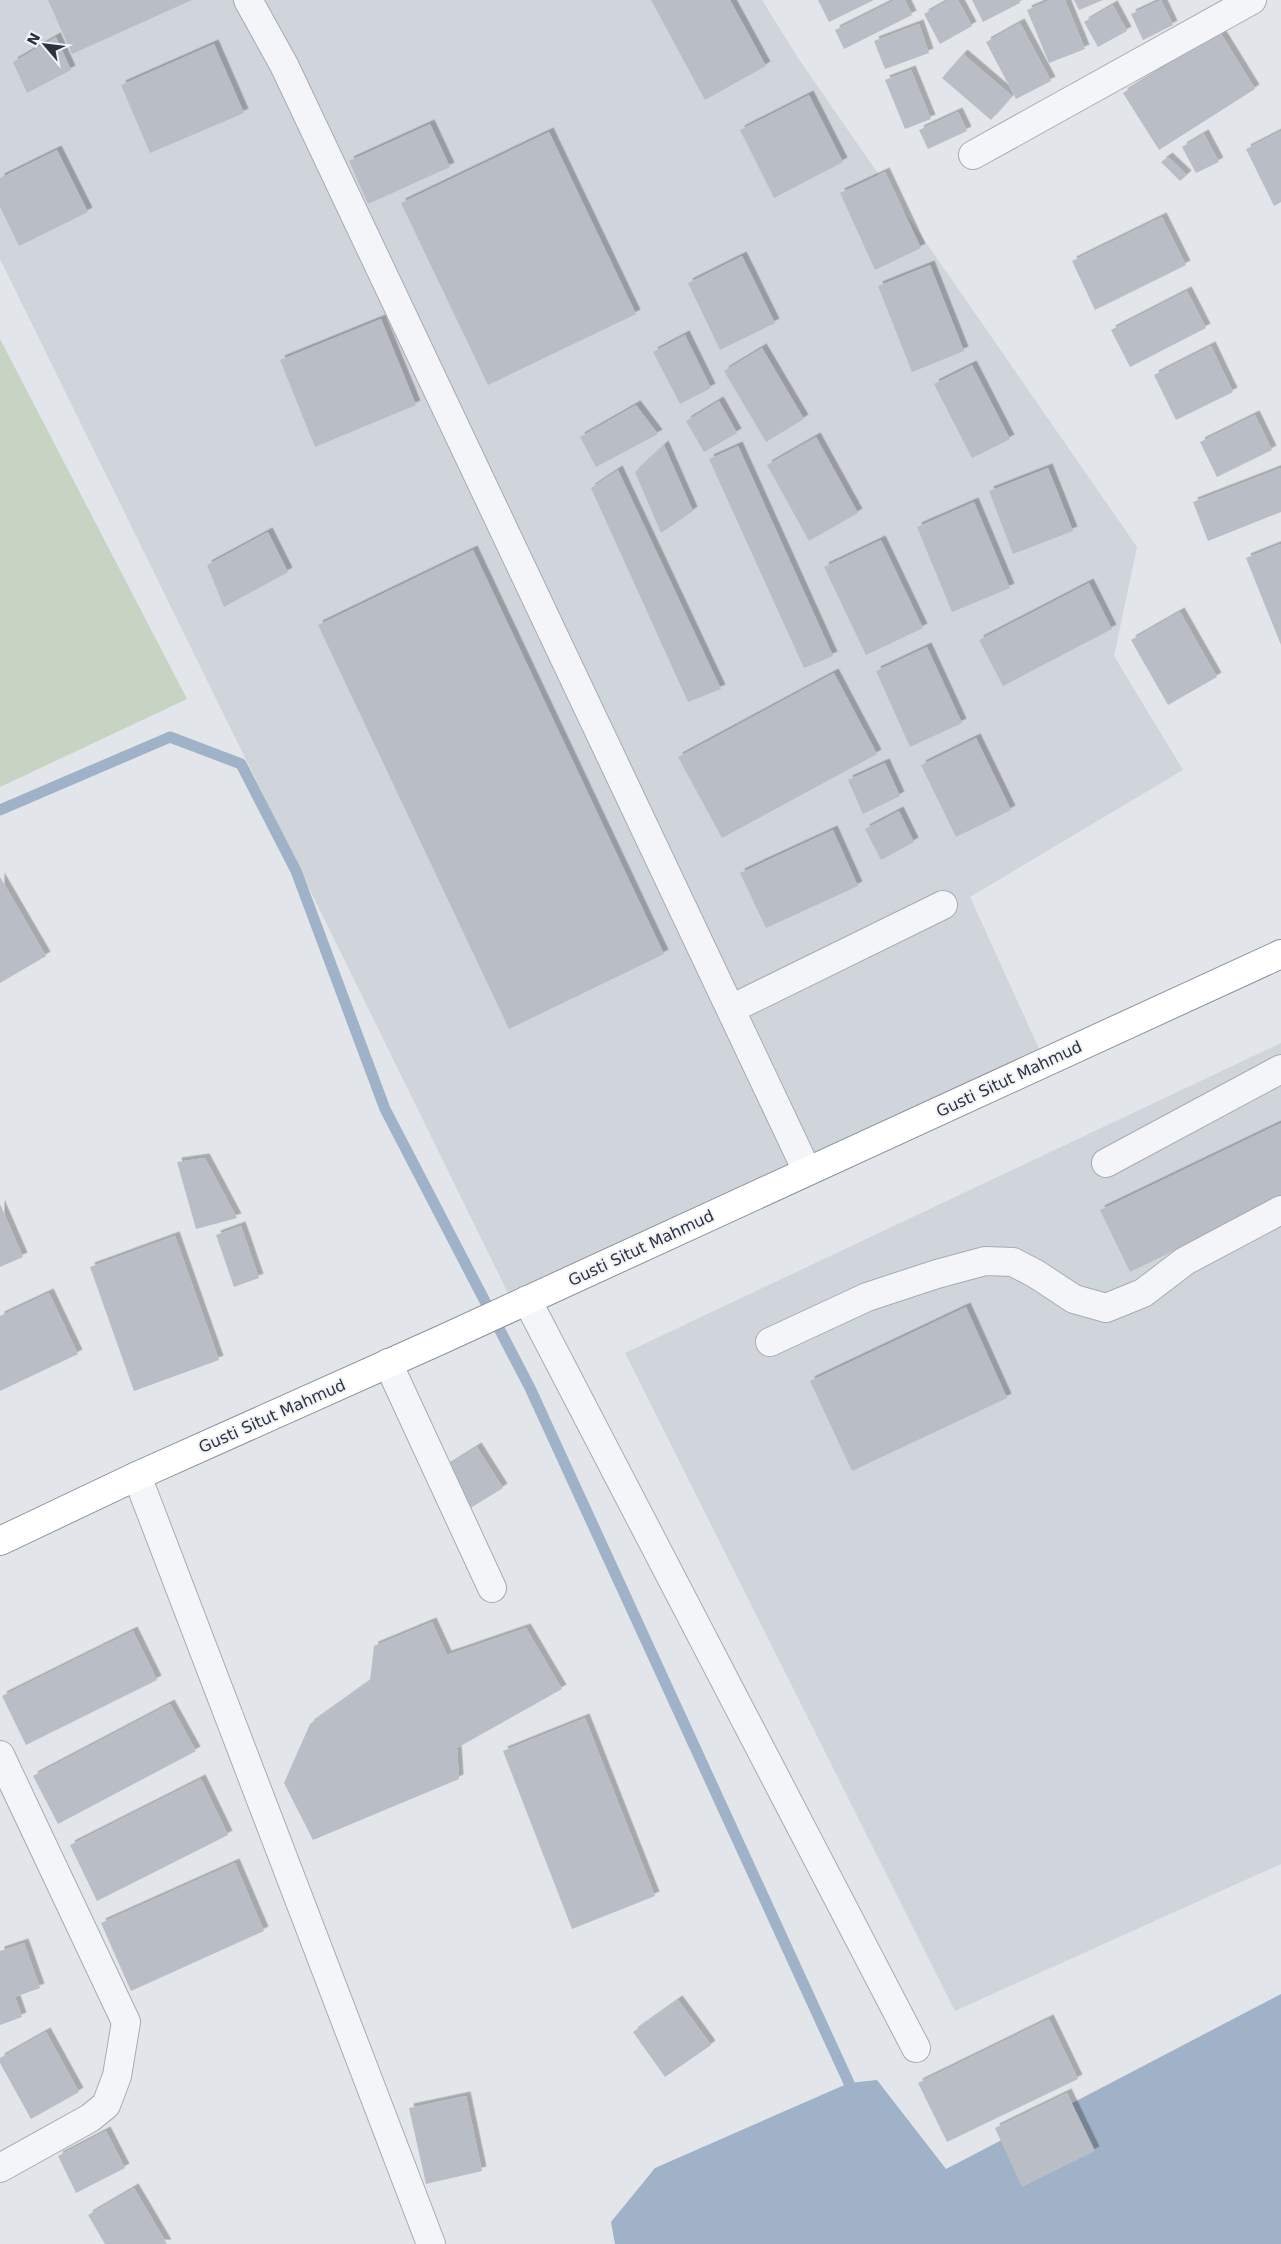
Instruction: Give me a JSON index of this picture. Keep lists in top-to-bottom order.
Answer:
{
  "streets": {
    "highway": ["Gusti Situt Mahmud"]
  },
  "north": "top left"
}
